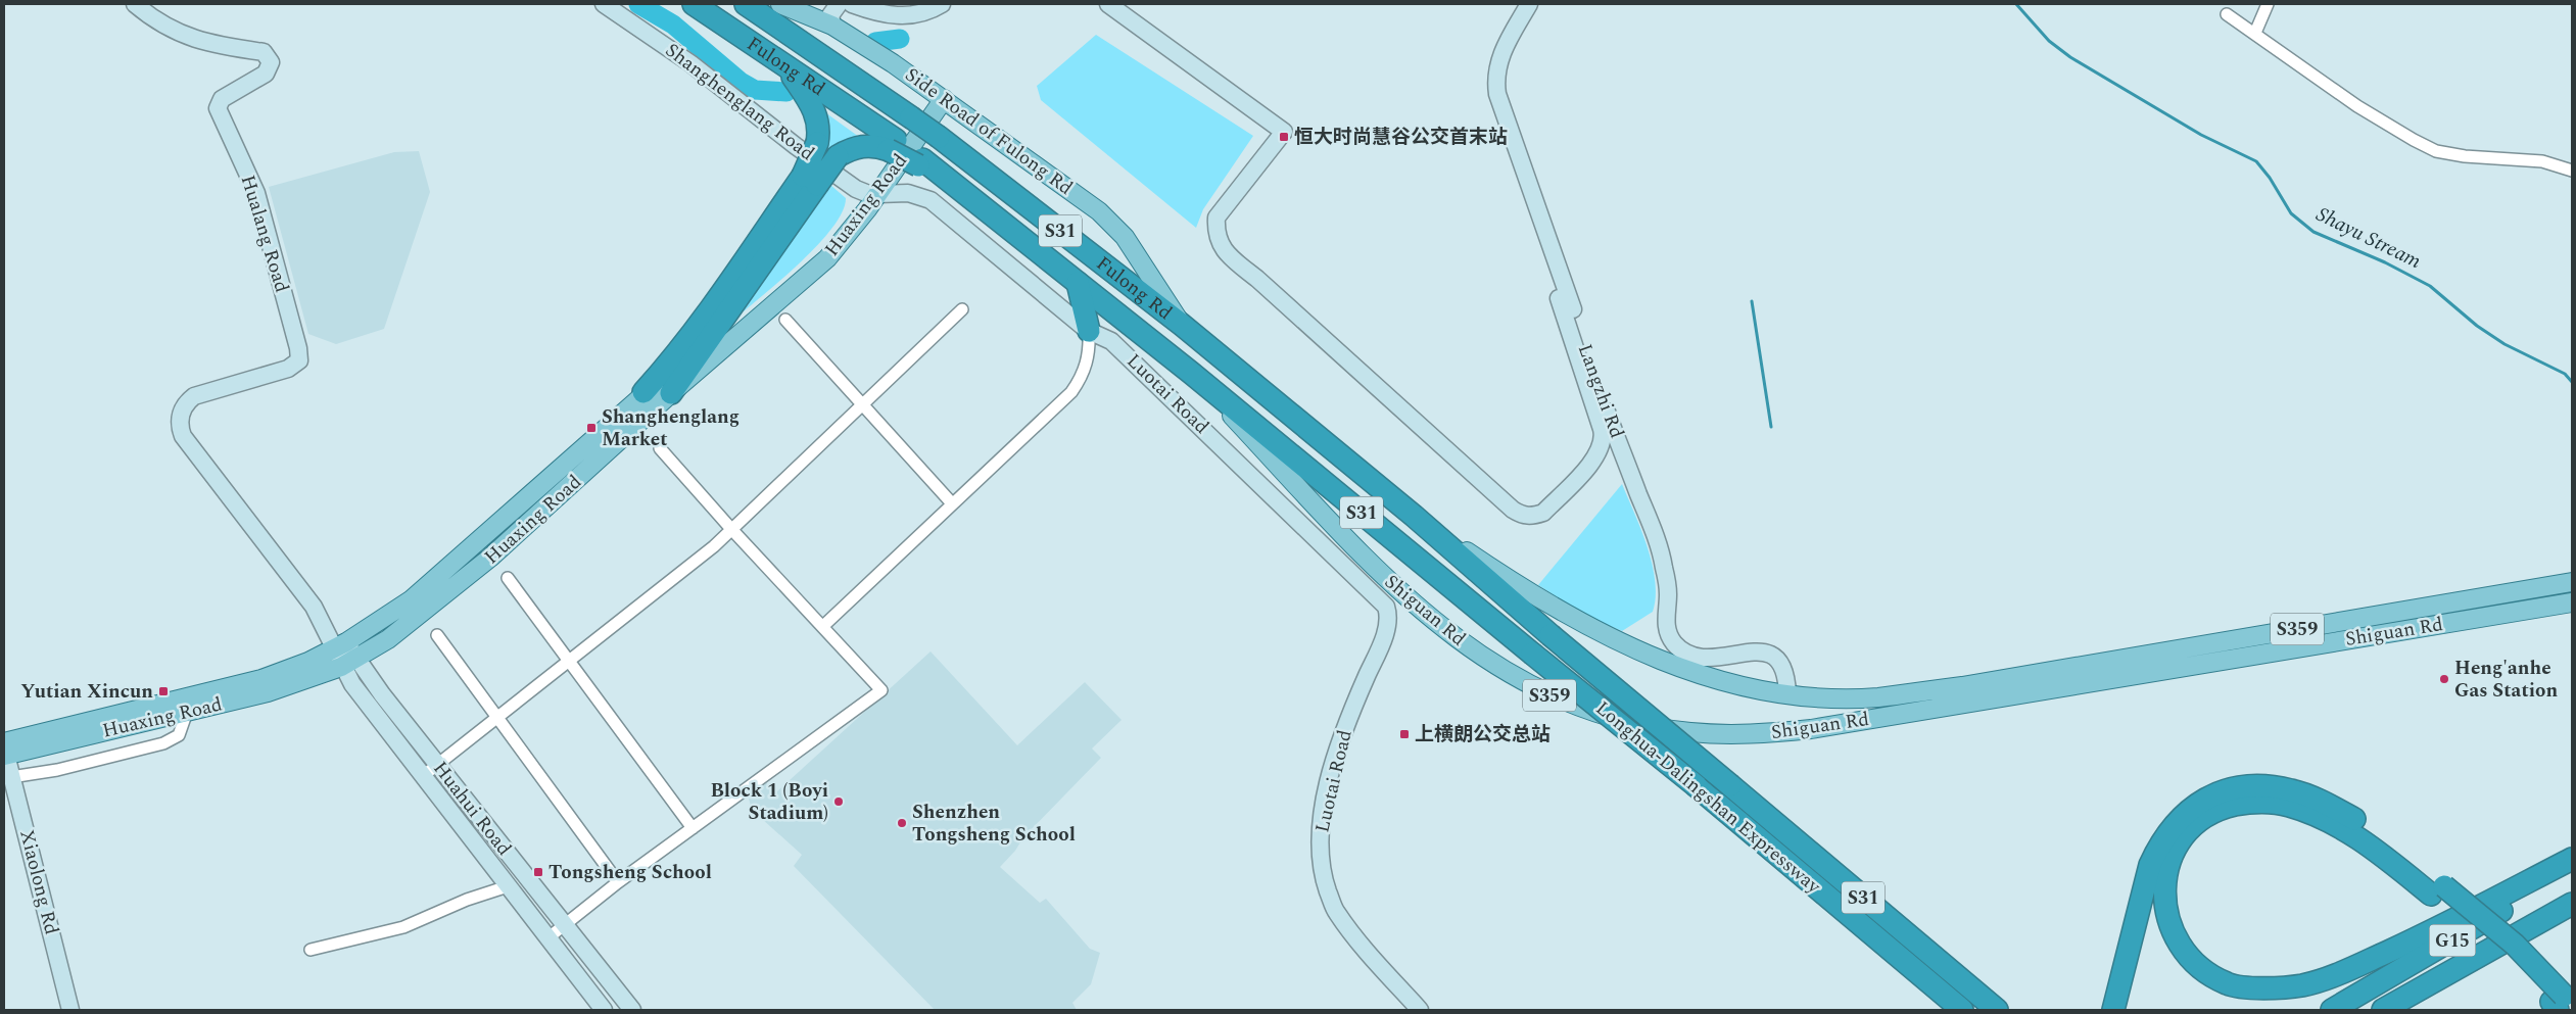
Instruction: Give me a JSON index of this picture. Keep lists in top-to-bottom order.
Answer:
{
  "streets": {
    "highway": [
      "Fulong Rd",
      "S31",
      "Longhua-Dalingshan Expressway",
      "G15"
    ],
    "main road": [
      "Side Road of Fulong Rd",
      "Huaxing Road",
      "Shiguan Rd",
      "S359"
    ],
    "street": [
      "Shanghenglang Road",
      "Hualang Road",
      "Langzhi Rd",
      "Luotai Road",
      "Huahui Road",
      "Xiaolong Rd"
    ]
  },
  "crossings": [
    ["Fulong Rd", "Side Road of Fulong Rd"],
    ["Fulong Rd", "Shiguan Rd"],
    ["Fulong Rd", "Longhua-Dalingshan Expressway"],
    ["Shanghenglang Road", "Huaxing Road"],
    ["Shanghenglang Road", "Luotai Road"],
    ["Side Road of Fulong Rd", "Huaxing Road"],
    ["Huaxing Road", "Luotai Road"],
    ["Huaxing Road", "Huahui Road"],
    ["Huaxing Road", "Xiaolong Rd"],
    ["Hualang Road", "Huahui Road"],
    ["Langzhi Rd", "Shiguan Rd"],
    ["Shiguan Rd", "Longhua-Dalingshan Expressway"]
  ],
  "water": ["Shayu Stream"],
  "places": {
    "transit": [
      "恒大时尚慧谷公交首末站",
      "Shanghenglang Market",
      "Yutian Xincun",
      "上横朗公交总站",
      "Tongsheng School"
    ],
    "other": ["Heng'anhe Gas Station", "Block 1 (Boyi Stadium)", "Shenzhen Tongsheng School"]
  }
}
